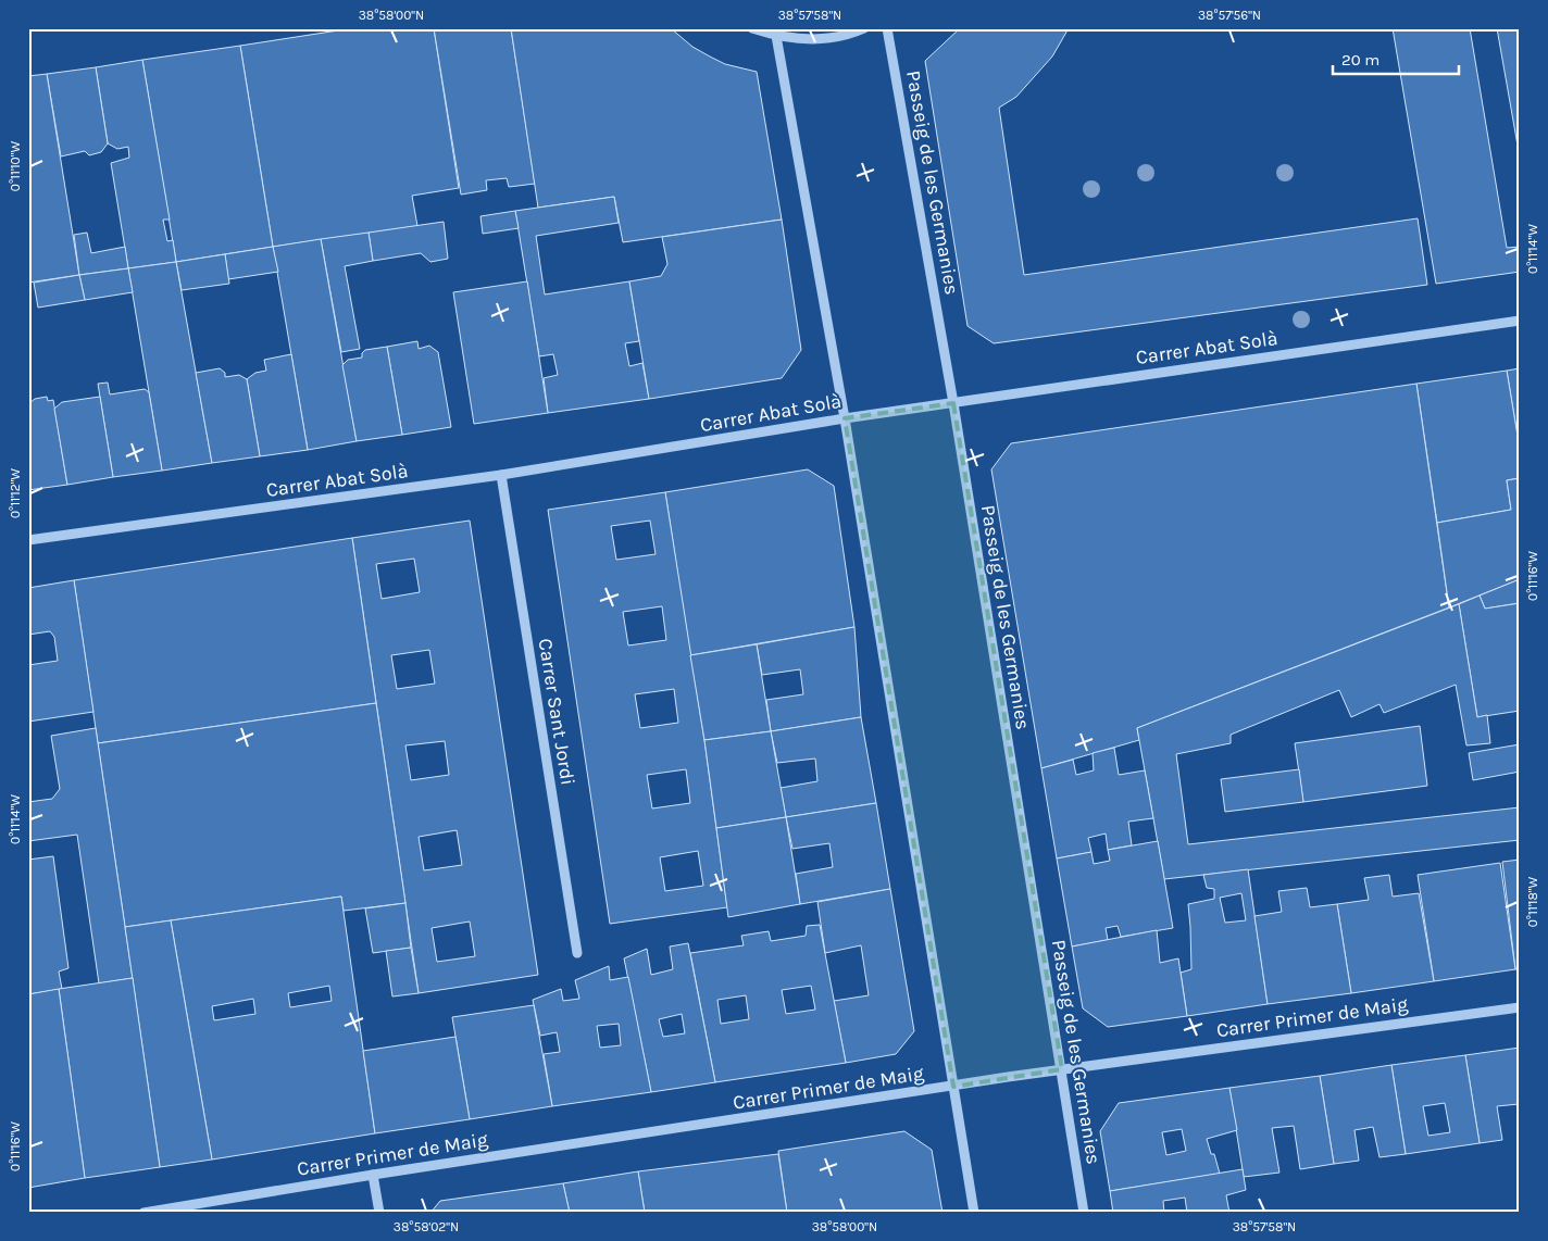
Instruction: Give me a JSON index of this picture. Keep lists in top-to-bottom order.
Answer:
{
  "streets": {
    "street": [
      "Passeig de les Germanies",
      "Carrer Abat Solà",
      "Carrer Sant Jordi",
      "Carrer Primer de Maig"
    ]
  },
  "crossings": [
    ["Passeig de les Germanies", "Carrer Abat Solà"],
    ["Passeig de les Germanies", "Carrer Primer de Maig"],
    ["Carrer Abat Solà", "Carrer Sant Jordi"]
  ],
  "scale_bar": "20 m",
  "coordinates": [
    "38°58'00\"N",
    "38°57'58\"N",
    "38°57'56\"N",
    "0°11'10\"W",
    "0°11'14\"W",
    "0°11'12\"W",
    "0°11'16\"W",
    "0°11'18\"W",
    "38°58'02\"N"
  ]
}
